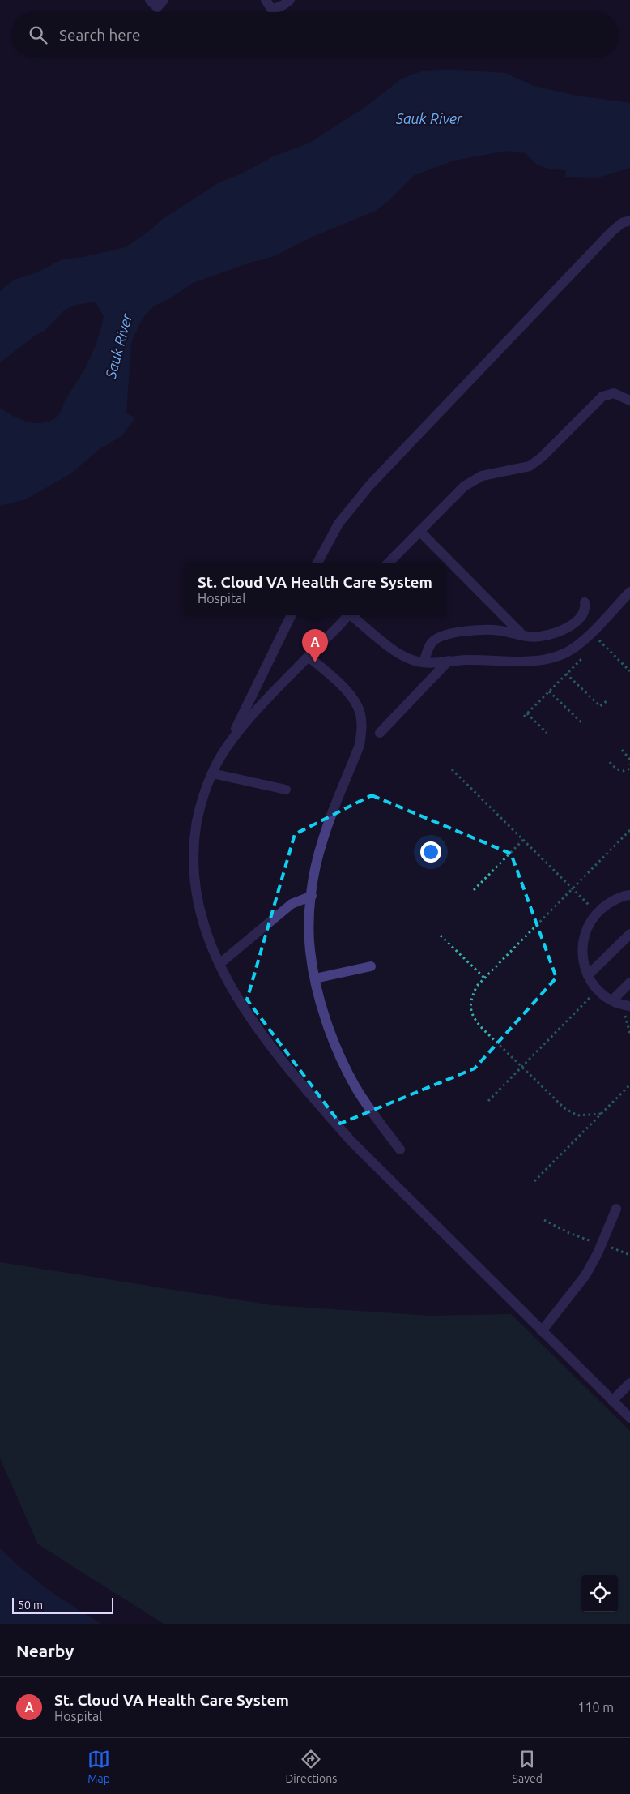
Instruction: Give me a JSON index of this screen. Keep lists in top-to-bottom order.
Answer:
{
  "water": ["Sauk River"],
  "scale_bar": "50 m",
  "page": {
    "search": "Search here",
    "popup": ["St. Cloud VA Health Care System", "Hospital"],
    "pins": "A",
    "scale": "50 m",
    "heading": "Nearby",
    "list": [
      {
        "mark": "A",
        "name": "St. Cloud VA Health Care System",
        "note": "Hospital",
        "value": "110 m"
      }
    ],
    "nav": ["Map", "Directions", "Saved"]
  }
}
